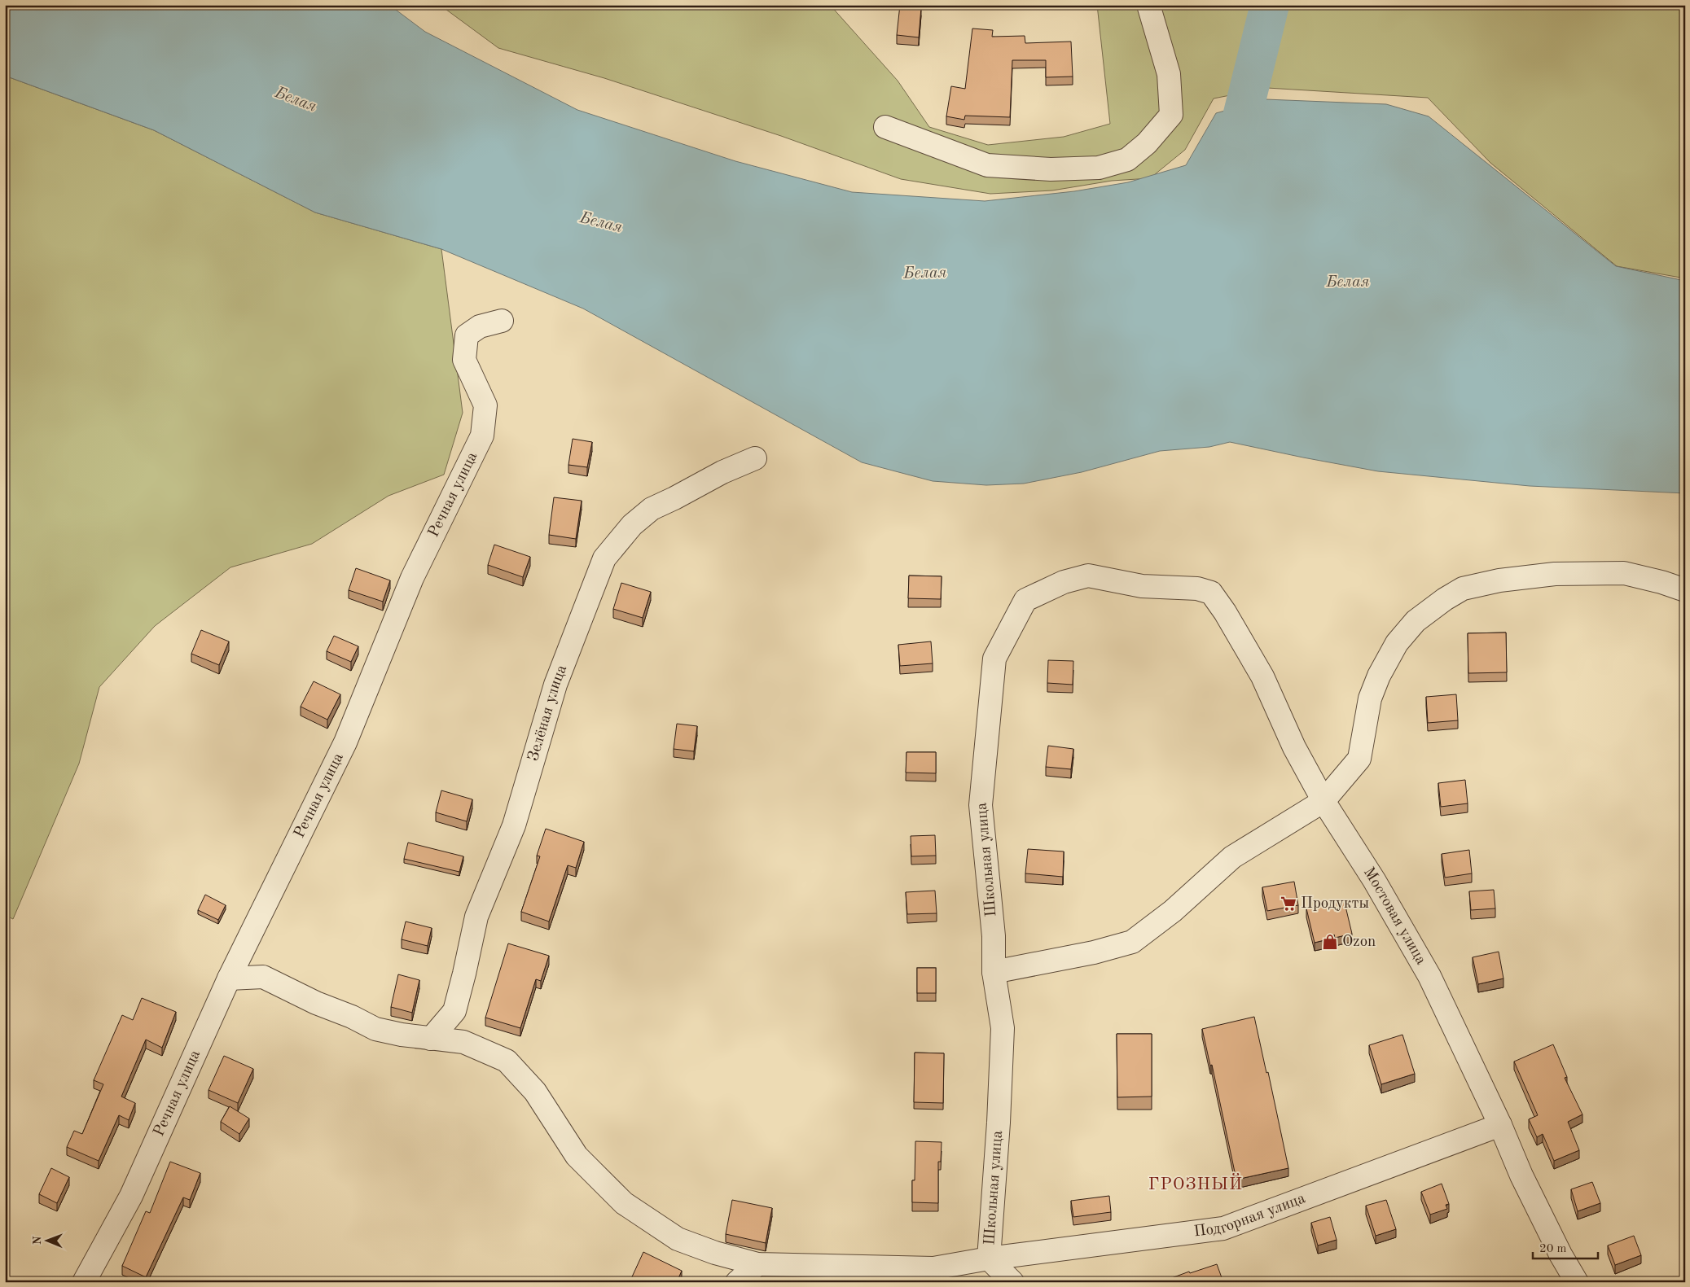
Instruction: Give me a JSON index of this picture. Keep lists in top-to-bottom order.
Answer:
{
  "streets": {
    "street": [
      "Речная улица",
      "Зелёная улица",
      "Школьная улица",
      "Мостовая улица",
      "Подгорная улица"
    ]
  },
  "crossings": [
    ["Речная улица", "Подгорная улица"],
    ["Зелёная улица", "Подгорная улица"],
    ["Школьная улица", "Мостовая улица"],
    ["Школьная улица", "Подгорная улица"],
    ["Мостовая улица", "Подгорная улица"]
  ],
  "districts": ["ГРОЗНЫЙ"],
  "water": ["Белая"],
  "places": {
    "supermarket": ["Продукты"],
    "shop": ["Ozon"]
  },
  "scale_bar": "20 m",
  "north": "left"
}
